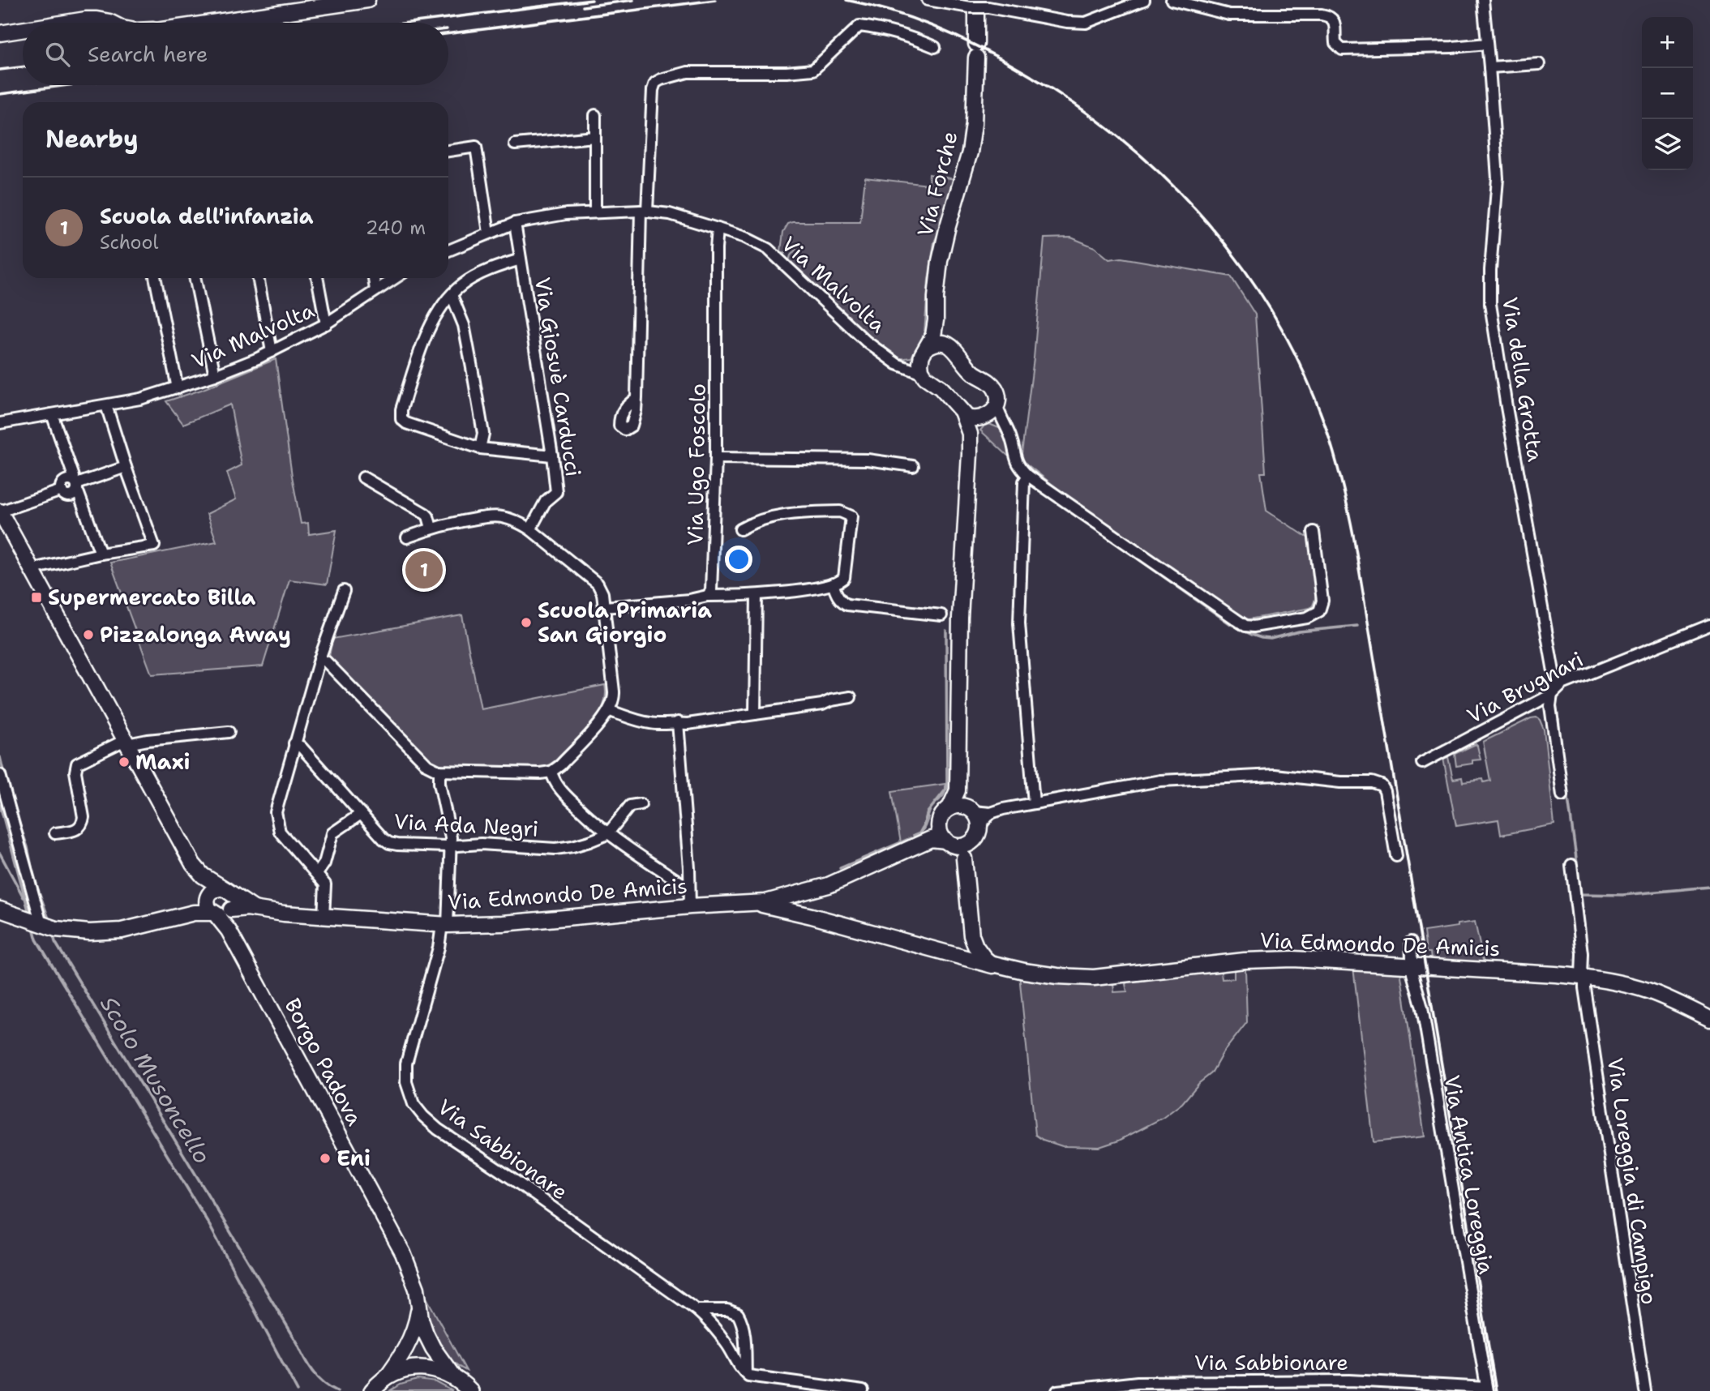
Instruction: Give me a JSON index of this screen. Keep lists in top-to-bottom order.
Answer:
{
  "streets": {
    "street": [
      "Via Forche",
      "Via Malvolta",
      "Via Giosuè Carducci",
      "Via della Grotta",
      "Via Ugo Foscolo",
      "Via Brugnari",
      "Via Ada Negri",
      "Via Edmondo De Amicis",
      "Borgo Padova",
      "Via Sabbionare",
      "Via Antica Loreggia",
      "Via Loreggia di Campigo"
    ]
  },
  "crossings": [
    ["Via Malvolta", "Via Giosuè Carducci"],
    ["Via Malvolta", "Via Ugo Foscolo"],
    ["Via della Grotta", "Via Brugnari"],
    ["Via Ada Negri", "Via Sabbionare"],
    ["Via Edmondo De Amicis", "Borgo Padova"],
    ["Via Edmondo De Amicis", "Via Sabbionare"],
    ["Via Edmondo De Amicis", "Via Antica Loreggia"],
    ["Via Edmondo De Amicis", "Via Loreggia di Campigo"],
    ["Via Sabbionare", "Via Antica Loreggia"]
  ],
  "water": ["Scolo Musoncello"],
  "places": {
    "transit": ["Supermercato Billa"],
    "other": [
      "Scuola Primaria San Giorgio",
      "Pizzalonga Away",
      "Maxi",
      "Eni"
    ]
  },
  "page": {
    "map_buttons": ["+", "−"],
    "search": "Search here",
    "heading": "Nearby",
    "list": [
      {
        "mark": "1",
        "name": "Scuola dell'infanzia",
        "note": "School",
        "value": "240 m"
      }
    ],
    "pins": "1"
  }
}
